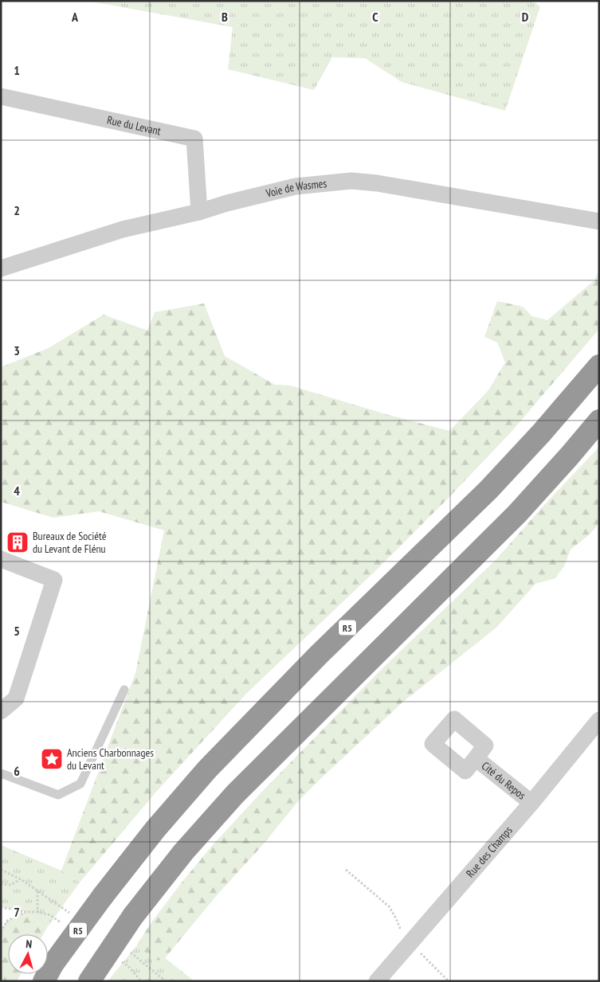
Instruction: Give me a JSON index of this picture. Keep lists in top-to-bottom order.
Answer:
{
  "streets": {
    "highway": ["R5"],
    "street": [
      "Rue du Levant",
      "Voie de Wasmes",
      "Cité du Repos",
      "Rue des Champs"
    ]
  },
  "crossings": [
    ["Rue du Levant", "Voie de Wasmes"],
    ["Cité du Repos", "Rue des Champs"]
  ],
  "places": {
    "building": ["Bureaux de Société du Levant de Flénu"],
    "place": ["Anciens Charbonnages du Levant"]
  },
  "north": "top",
  "grid": {
    "columns": [
      "A",
      "B",
      "C",
      "D"
    ],
    "rows": [
      "1",
      "2",
      "3",
      "4",
      "5",
      "6",
      "7"
    ]
  }
}
